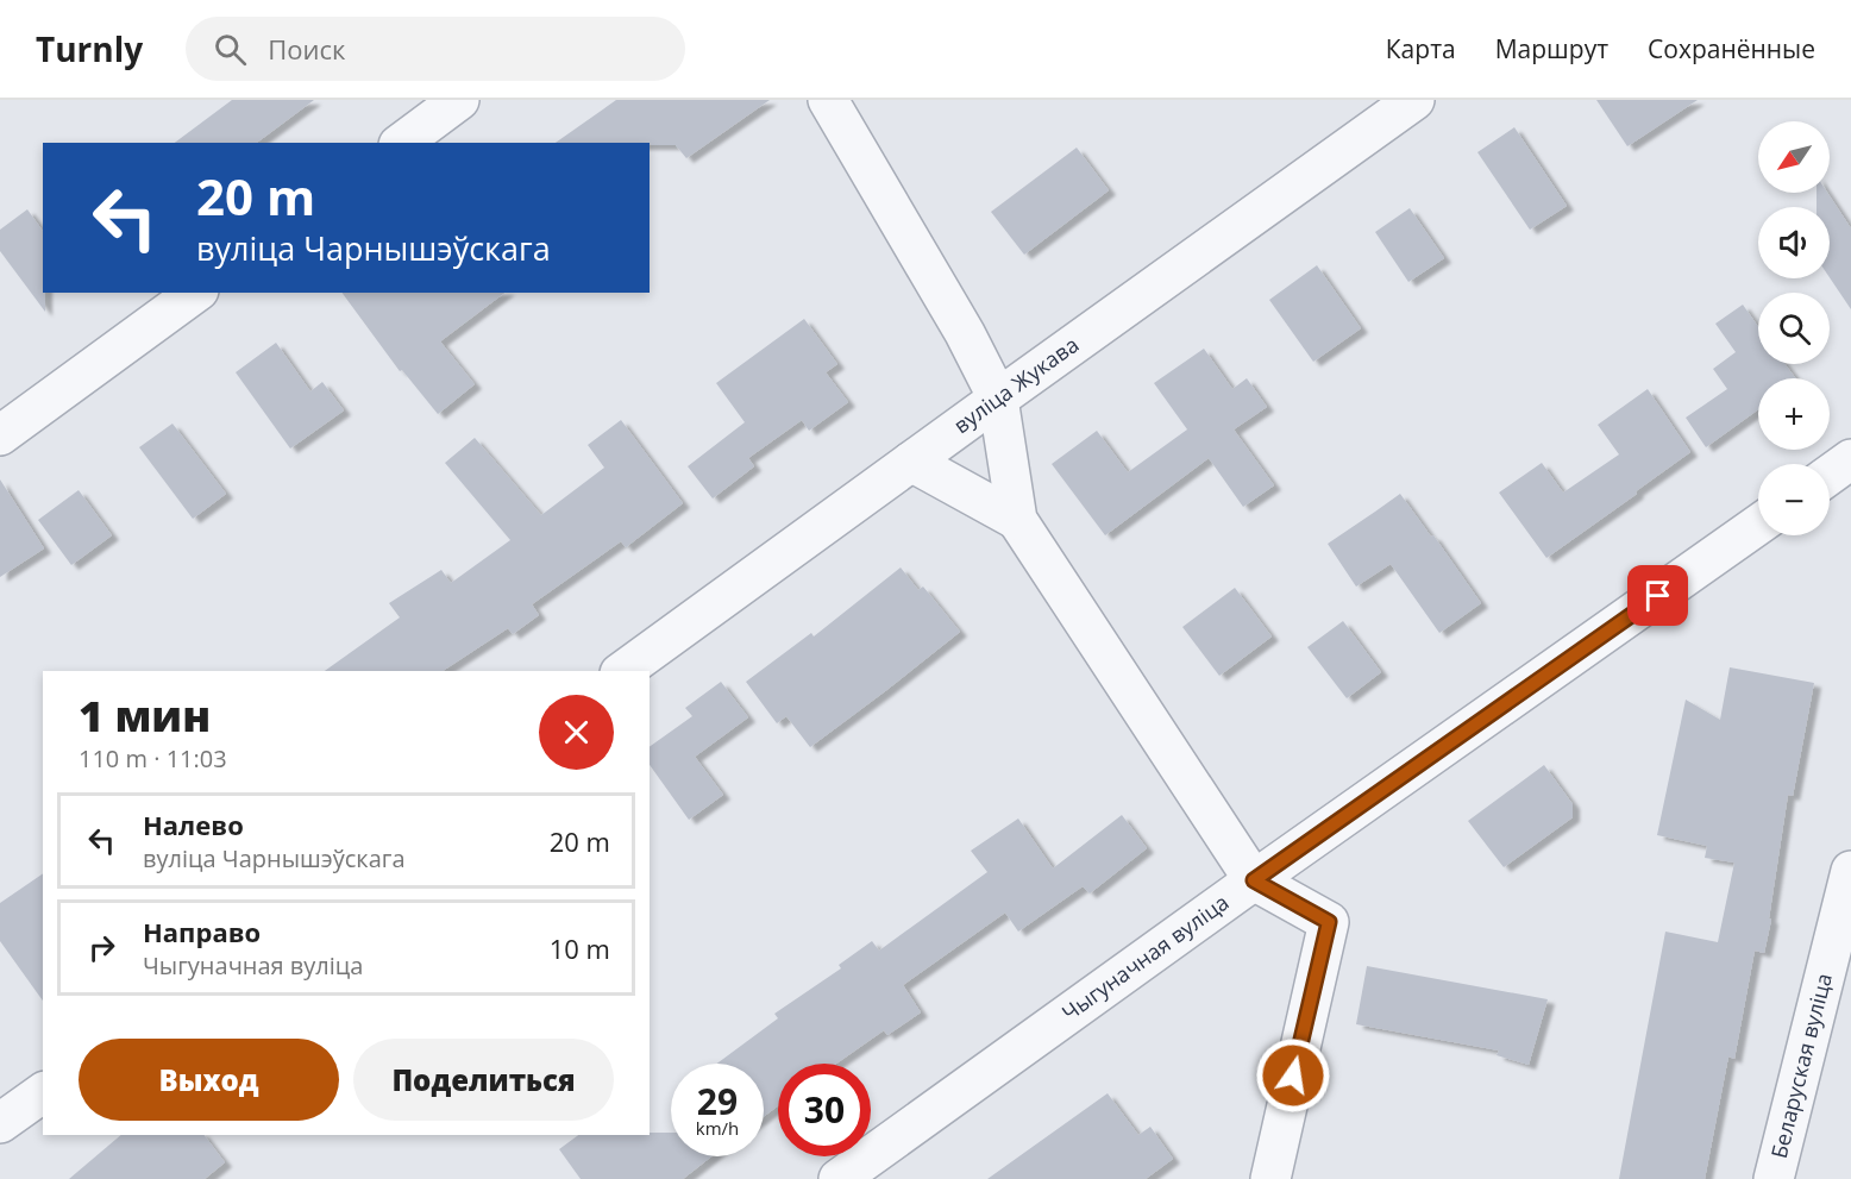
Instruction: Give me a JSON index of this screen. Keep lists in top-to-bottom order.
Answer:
{
  "streets": {
    "street": ["вуліца Жукава", "Чыгуначная вуліца", "Беларуская вуліца"]
  },
  "north": "bottom left",
  "page": {
    "header": "Turnly",
    "search": "Поиск",
    "nav": ["Карта", "Маршрут", "Сохранённые"],
    "map_buttons": ["+", "−"],
    "turn": ["20 m", "вуліца Чарнышэўскага"],
    "heading": ["1 мин", "110 m · 11:03"],
    "list": [
      {
        "name": "Налево",
        "note": "вуліца Чарнышэўскага",
        "value": "20 m"
      },
      {
        "name": "Направо",
        "note": "Чыгуначная вуліца",
        "value": "10 m"
      }
    ],
    "buttons": ["Выход", "Поделиться"],
    "speed": "29 km/h",
    "limit": "30"
  }
}
